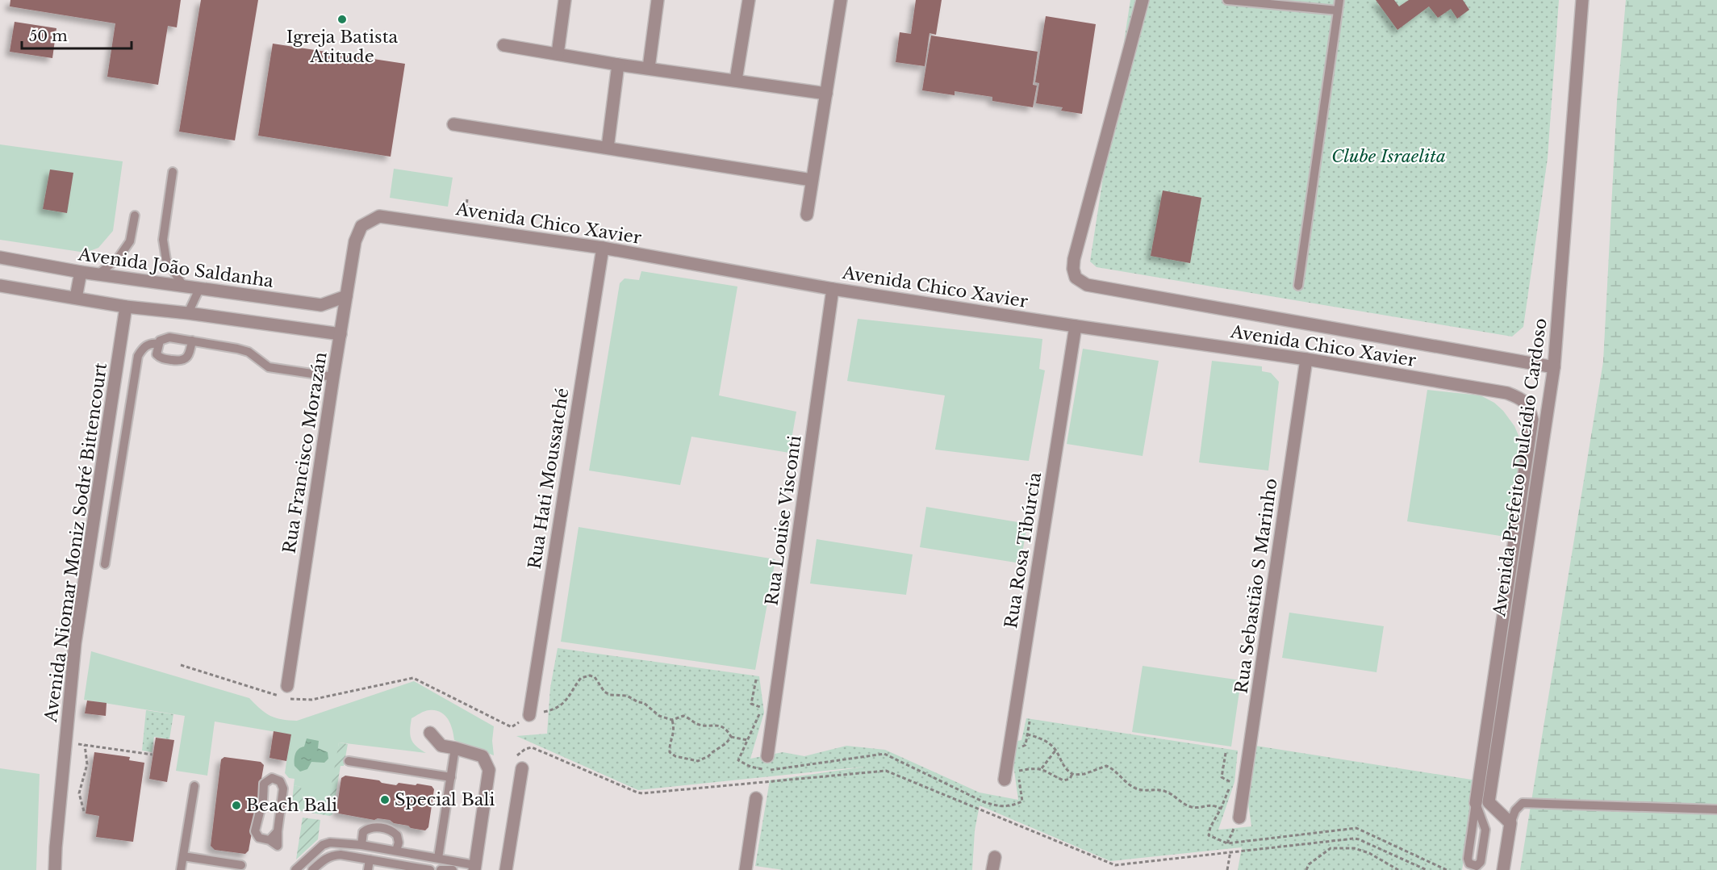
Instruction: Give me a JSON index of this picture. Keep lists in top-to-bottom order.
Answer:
{
  "streets": {
    "street": [
      "Avenida Chico Xavier",
      "Avenida João Saldanha",
      "Rua Francisco Morazán",
      "Avenida Prefeito Dulcídio Cardoso",
      "Rua Hati Moussatché",
      "Rua Louise Visconti",
      "Avenida Niomar Moniz Sodré Bittencourt",
      "Rua Rosa Tibúrcia",
      "Rua Sebastião S Marinho"
    ]
  },
  "crossings": [
    ["Avenida Chico Xavier", "Rua Francisco Morazán"],
    ["Avenida Chico Xavier", "Avenida Prefeito Dulcídio Cardoso"],
    ["Avenida Chico Xavier", "Rua Hati Moussatché"],
    ["Avenida Chico Xavier", "Rua Louise Visconti"],
    ["Avenida Chico Xavier", "Rua Rosa Tibúrcia"],
    ["Avenida Chico Xavier", "Rua Sebastião S Marinho"],
    ["Avenida João Saldanha", "Rua Francisco Morazán"]
  ],
  "parks": ["Clube Israelita"],
  "places": ["Igreja Batista Atitude", "Special Bali", "Beach Bali"],
  "scale_bar": "50 m"
}
